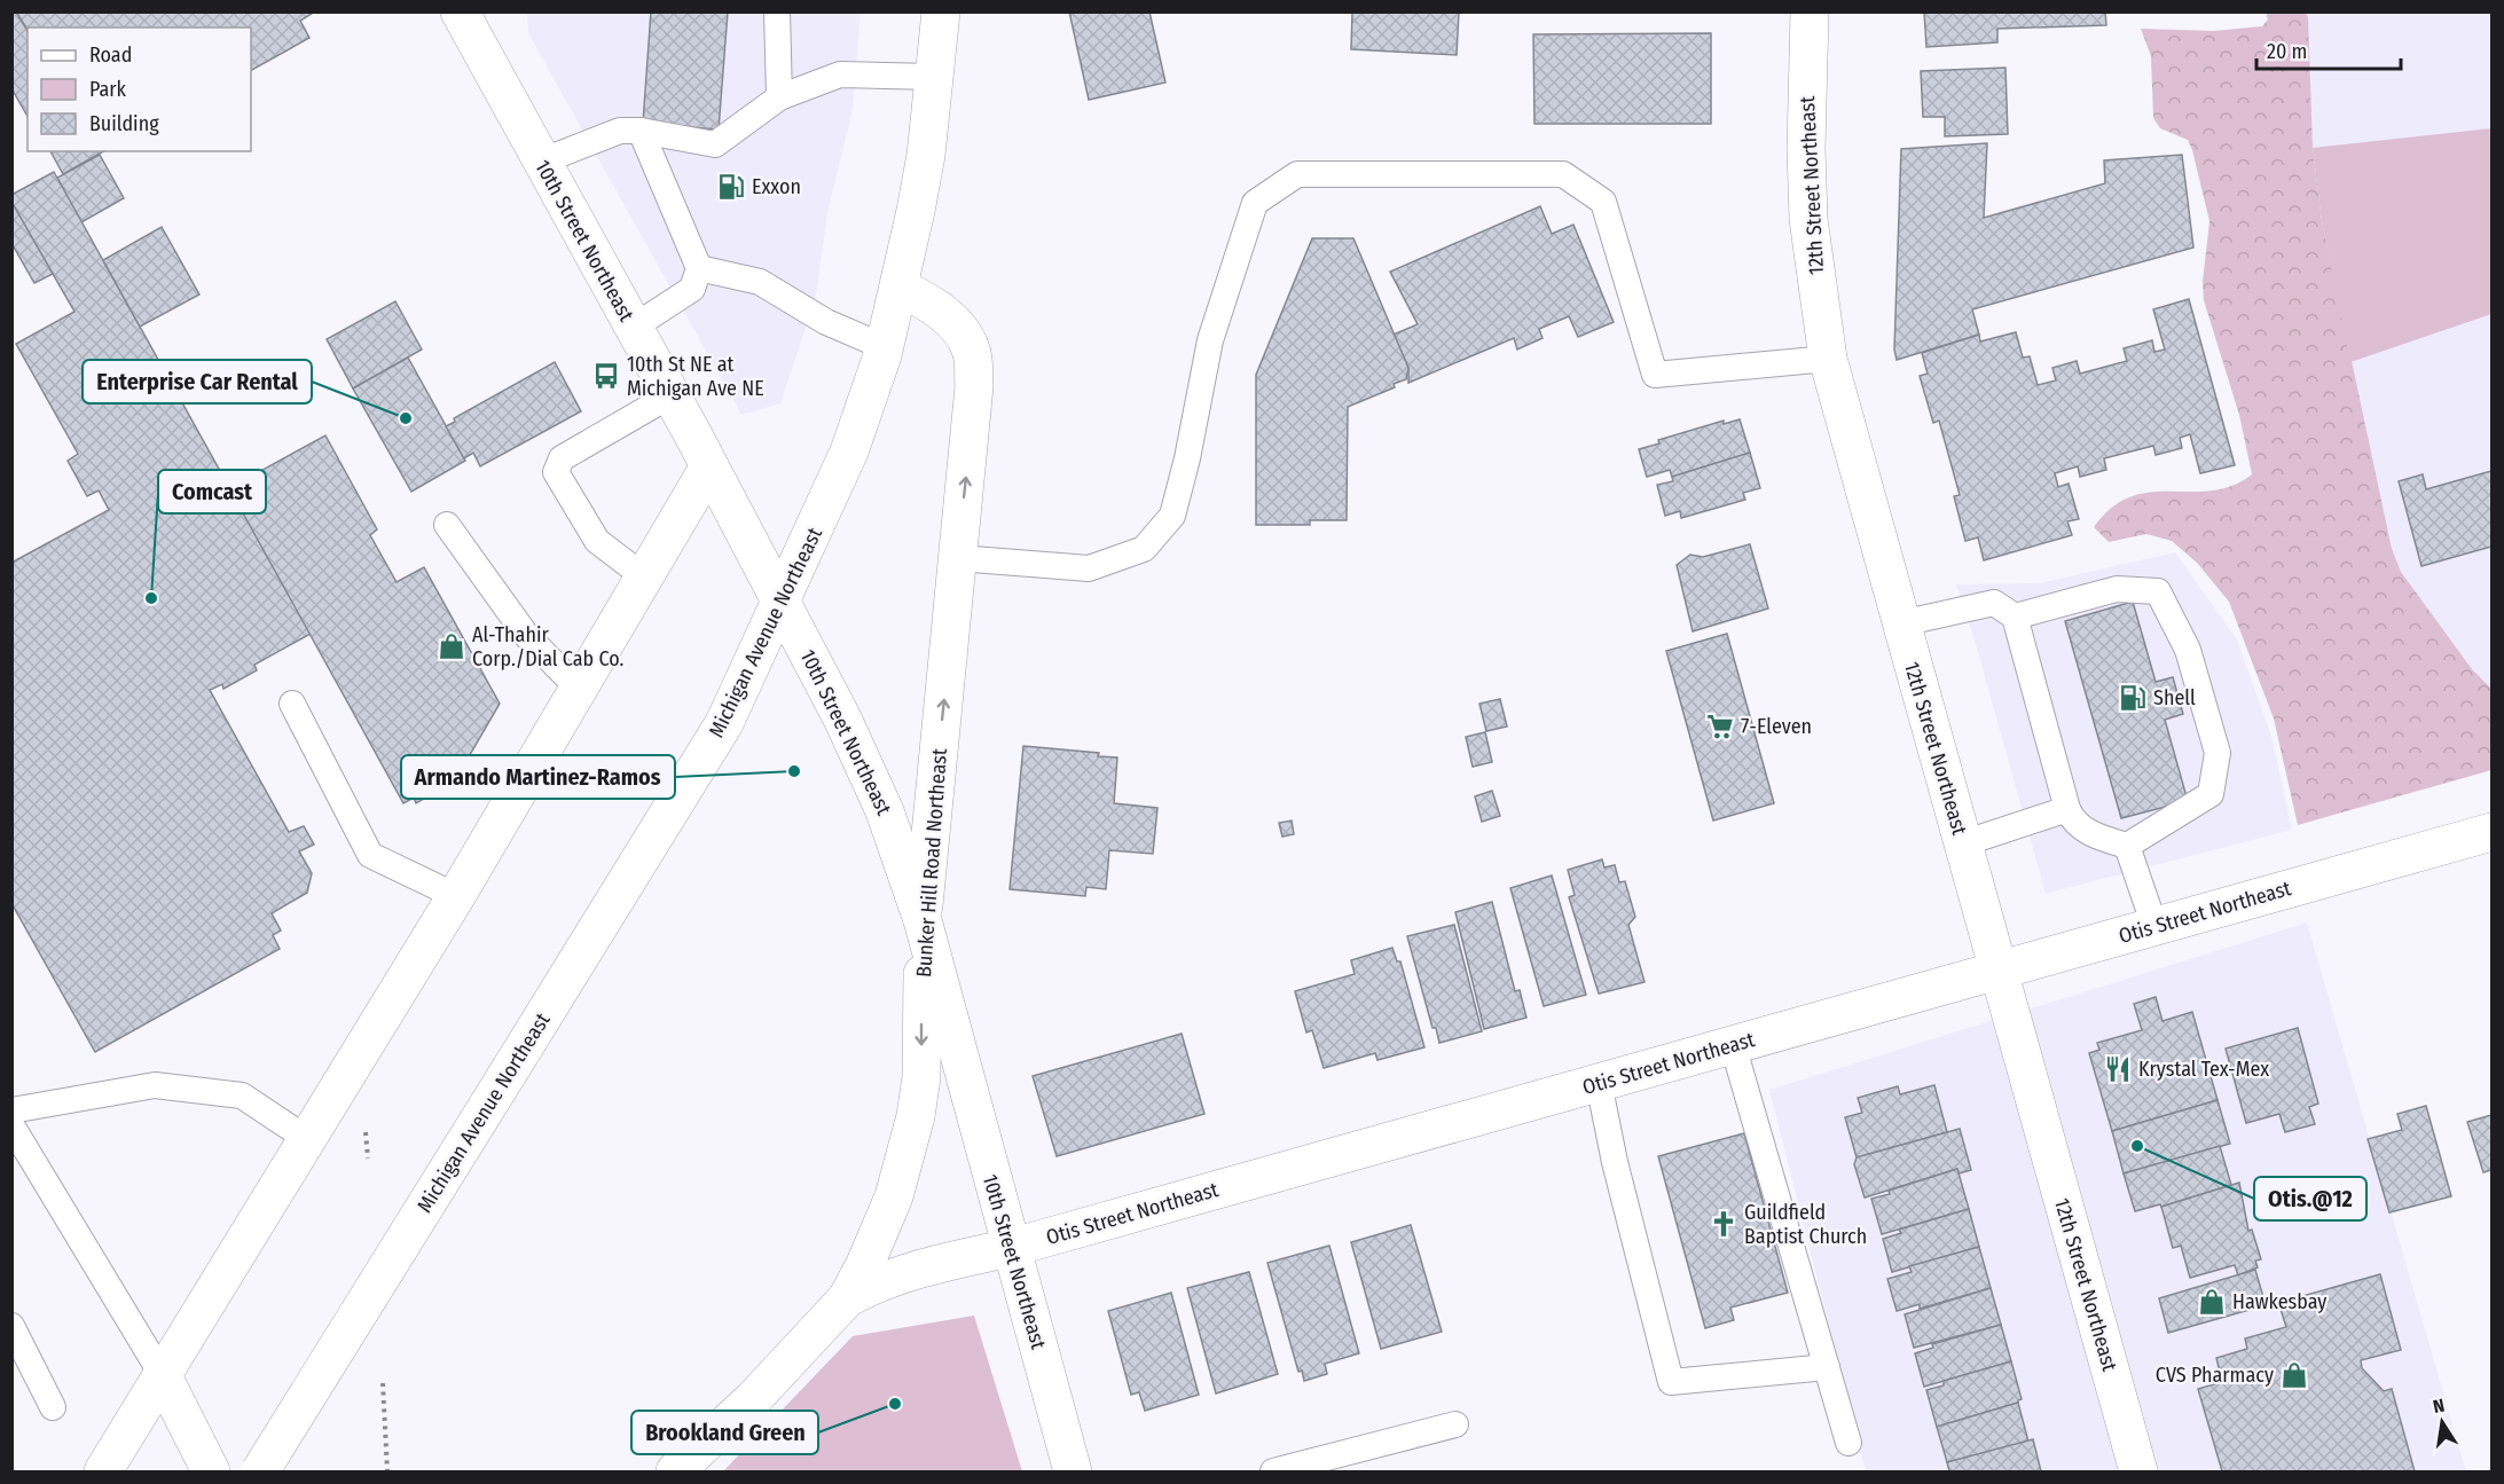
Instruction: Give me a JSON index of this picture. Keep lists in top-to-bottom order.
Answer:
{
  "streets": {
    "street": [
      "12th Street Northeast",
      "10th Street Northeast",
      "Michigan Avenue Northeast",
      "Bunker Hill Road Northeast",
      "Otis Street Northeast"
    ]
  },
  "crossings": [
    ["12th Street Northeast", "Otis Street Northeast"],
    ["10th Street Northeast", "Michigan Avenue Northeast"],
    ["10th Street Northeast", "Bunker Hill Road Northeast"],
    ["10th Street Northeast", "Otis Street Northeast"],
    ["Michigan Avenue Northeast", "Bunker Hill Road Northeast"],
    ["Bunker Hill Road Northeast", "Otis Street Northeast"]
  ],
  "places": {
    "fuel station": ["Exxon", "Shell"],
    "bus stop": ["10th St NE at Michigan Ave NE"],
    "other": [
      "Enterprise Car Rental",
      "Comcast",
      "Armando Martinez-Ramos",
      "Otis.@12",
      "Brookland Green"
    ],
    "shop": ["Al-Thahir Corp./Dial Cab Co.", "Hawkesbay", "CVS Pharmacy"],
    "supermarket": ["7-Eleven"],
    "restaurant": ["Krystal Tex-Mex"],
    "church": ["Guildfield Baptist Church"]
  },
  "legend": ["Road", "Park", "Building"],
  "scale_bar": "20 m",
  "north": "top"
}
